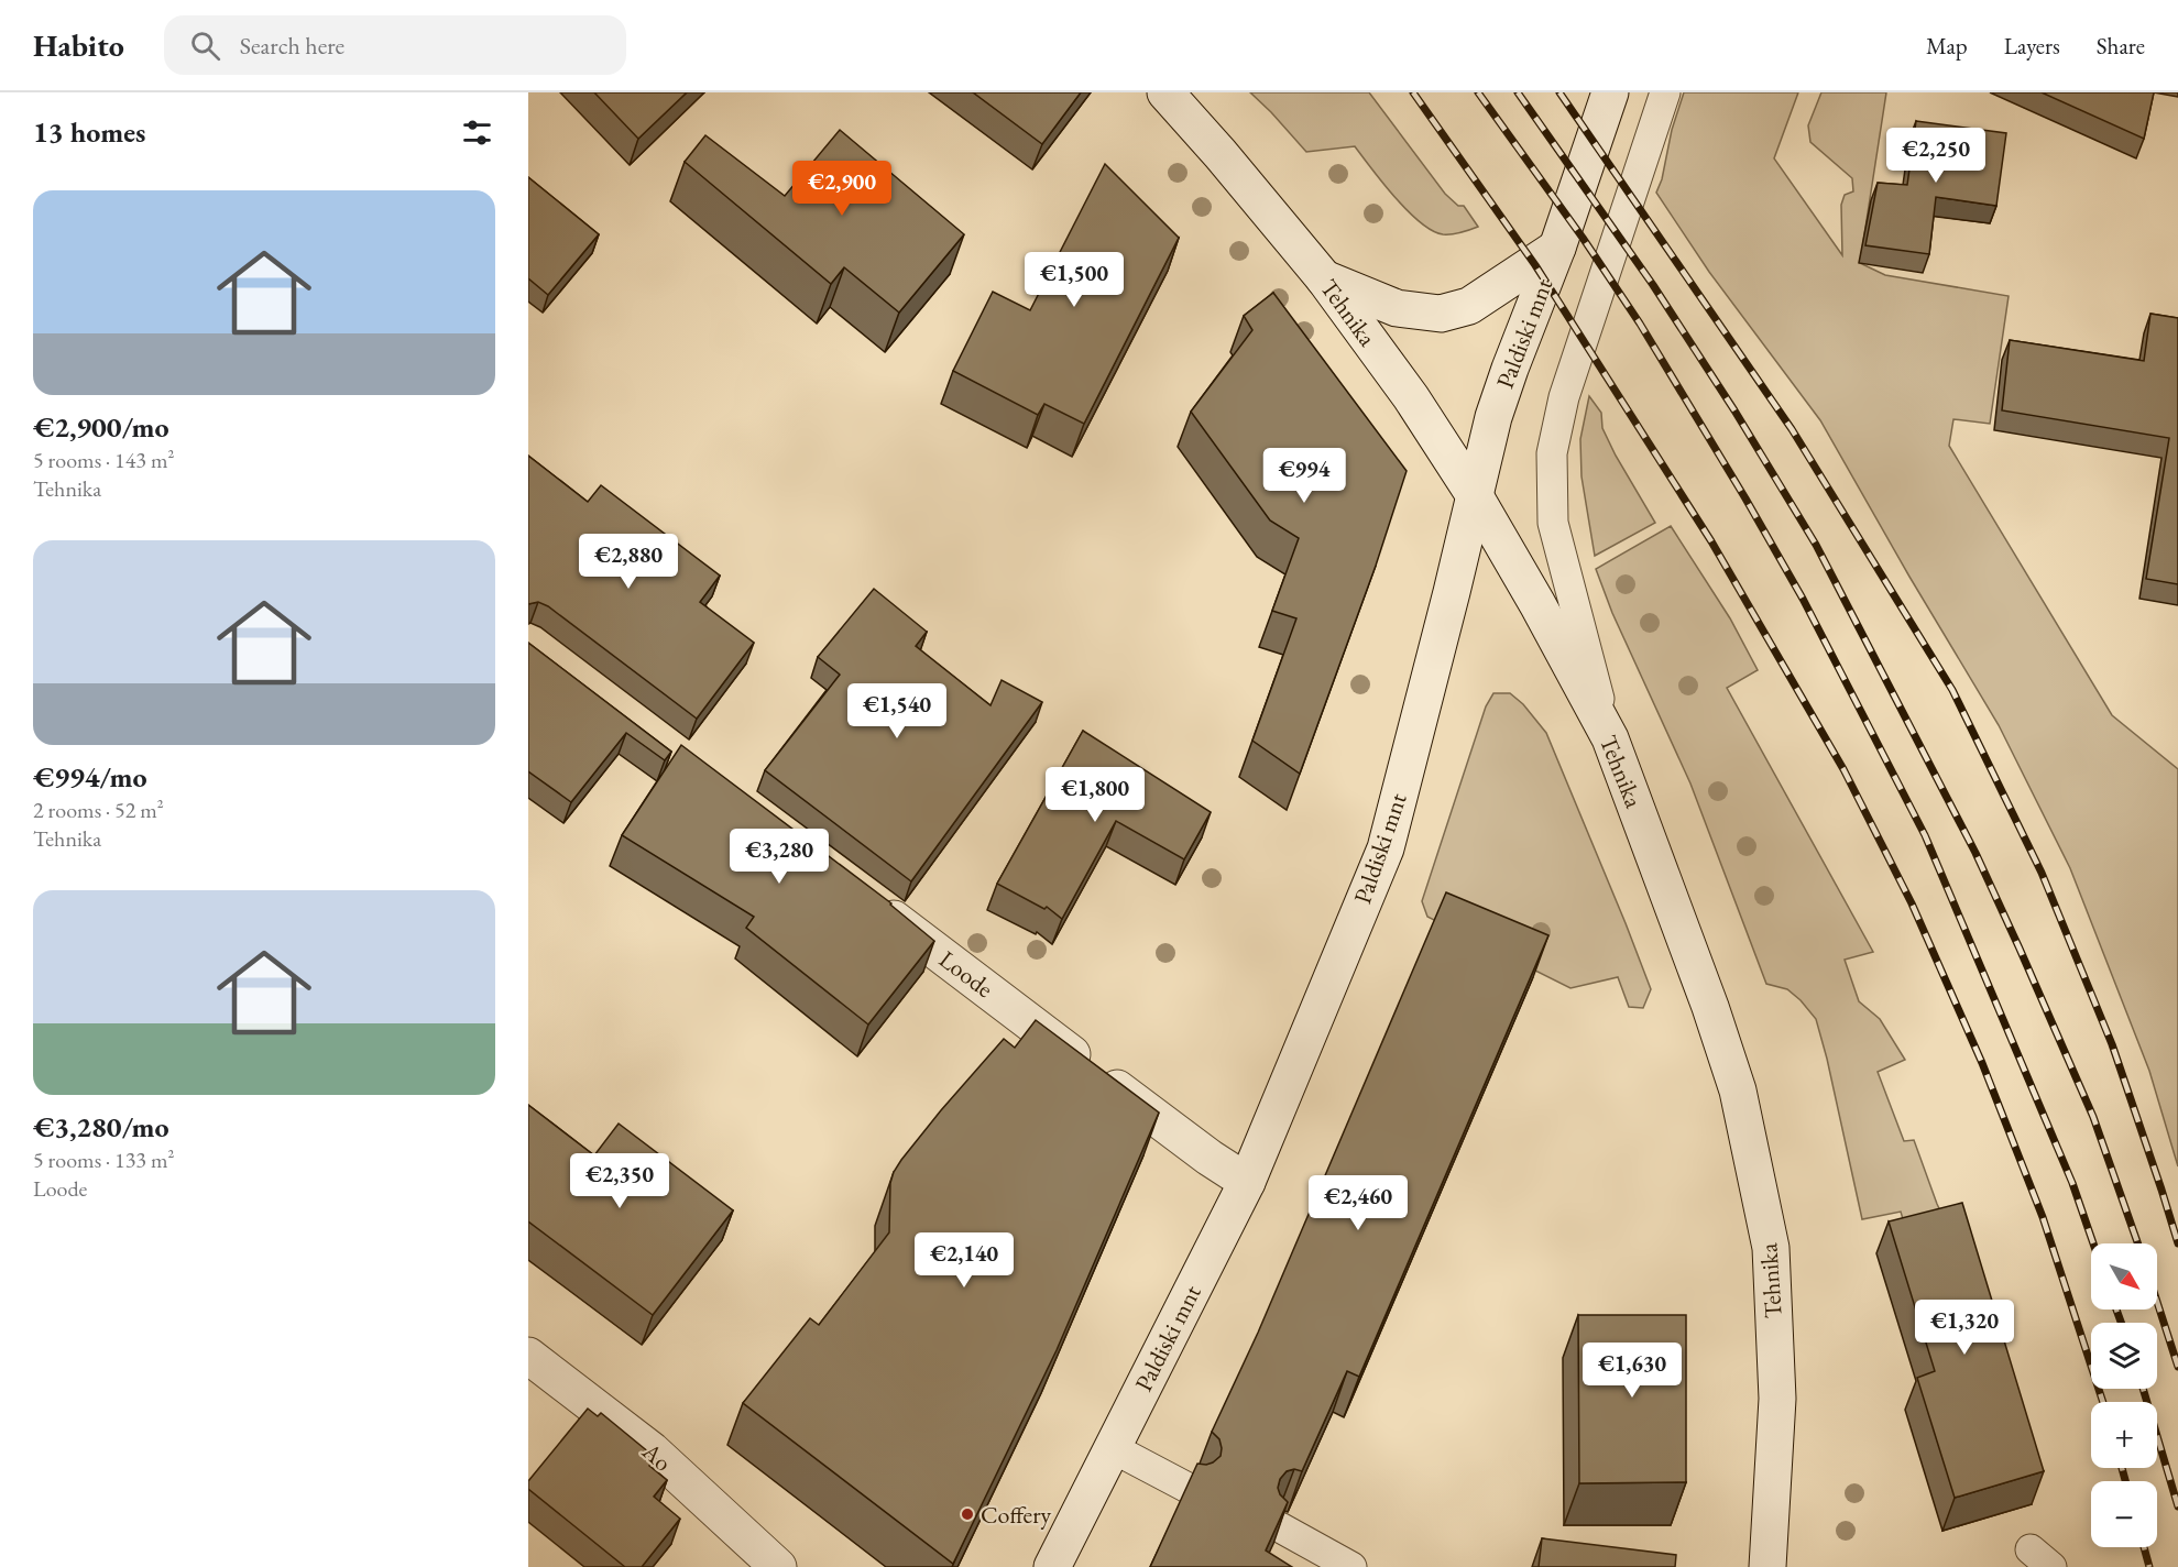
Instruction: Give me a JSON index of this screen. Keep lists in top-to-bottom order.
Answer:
{
  "streets": {
    "main road": [
      "Tehnika",
      "Paldiski mnt",
      "Loode",
      "Ao"
    ]
  },
  "crossings": [
    ["Tehnika", "Paldiski mnt"],
    ["Paldiski mnt", "Loode"]
  ],
  "places": ["Coffery"],
  "north": "bottom right",
  "page": {
    "header": "Habito",
    "search": "Search here",
    "nav": ["Map", "Layers", "Share"],
    "heading": "13 homes",
    "price": [
      "€2,250",
      "€2,900",
      "€1,500",
      "€994",
      "€2,880",
      "€1,540",
      "€1,800",
      "€3,280",
      "€2,350",
      "€2,460",
      "€2,140",
      "€1,320",
      "€1,630"
    ],
    "list": [
      {
        "name": "€2,900/mo",
        "note": "5 rooms · 143 m² · Tehnika"
      },
      {
        "name": "€994/mo",
        "note": "2 rooms · 52 m² · Tehnika"
      },
      {
        "name": "€3,280/mo",
        "note": "5 rooms · 133 m² · Loode"
      }
    ],
    "map_buttons": ["+", "−"]
  }
}
